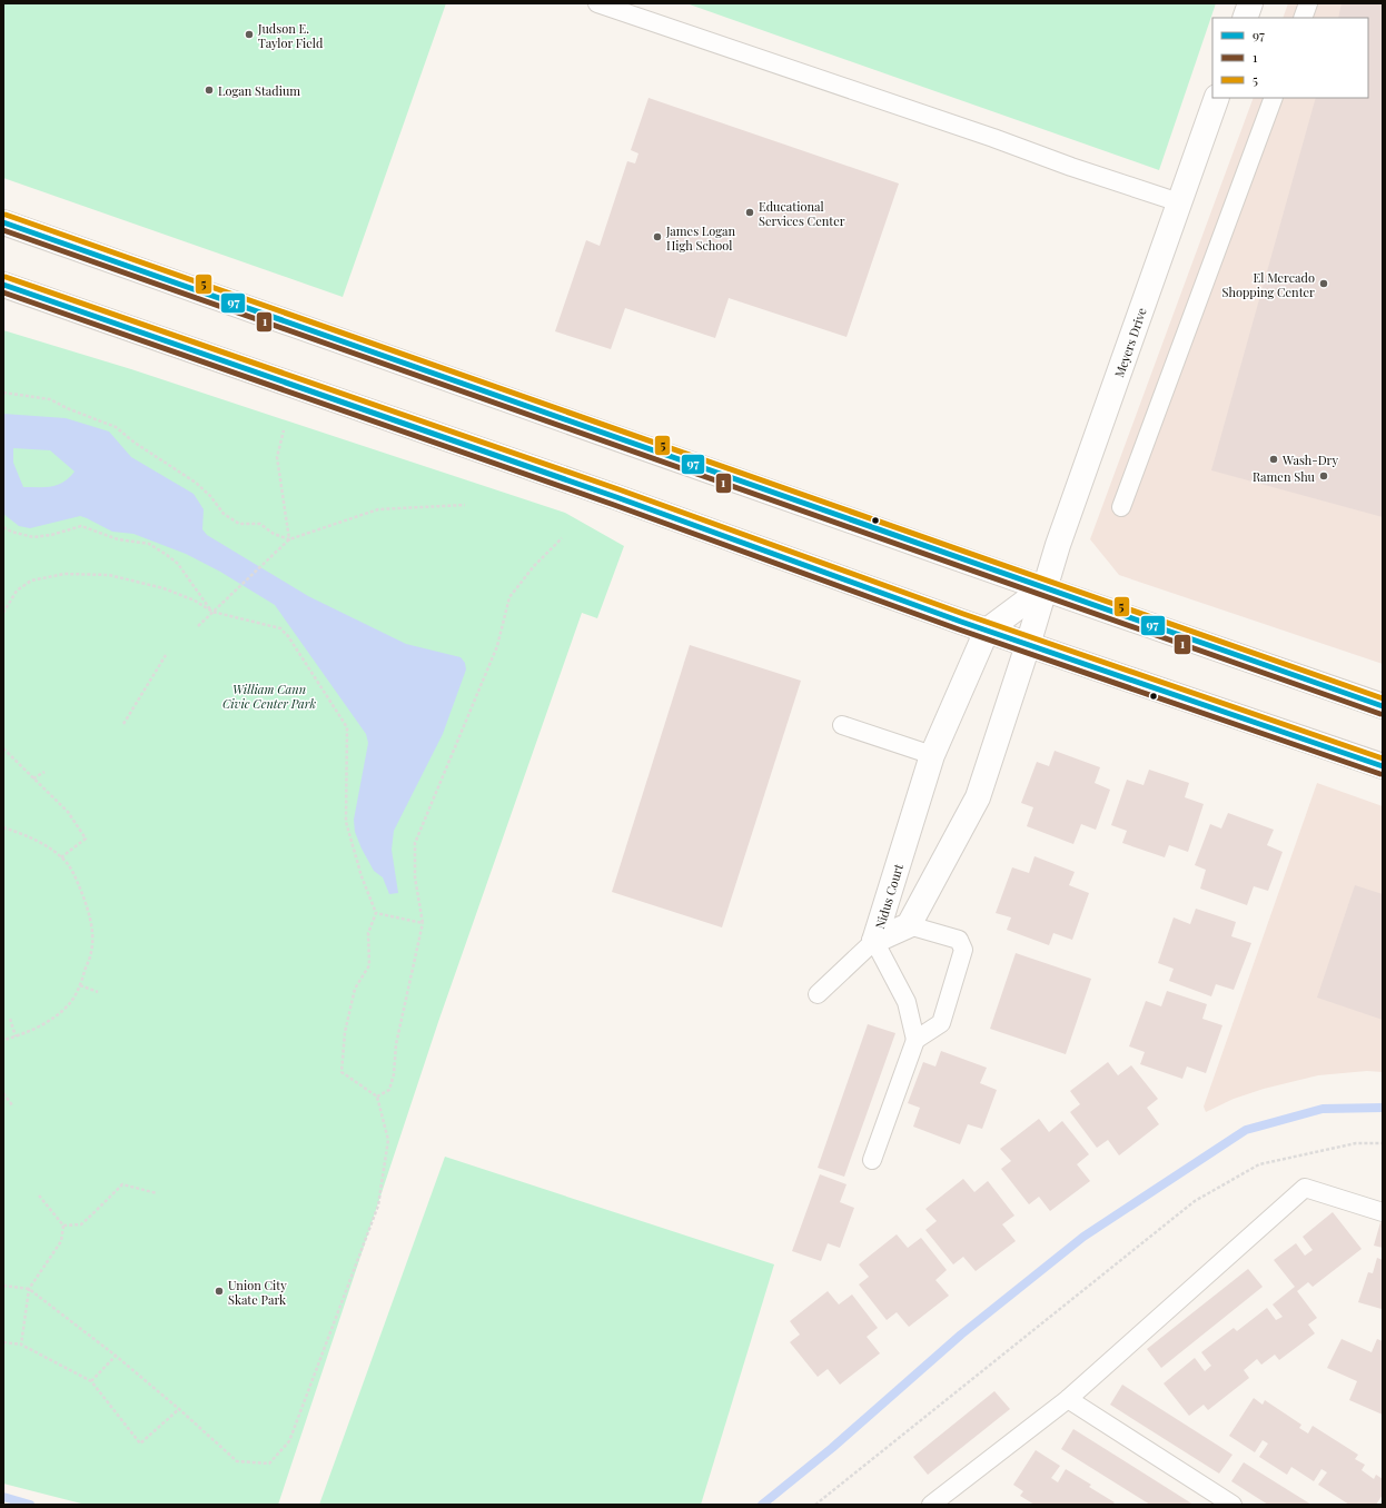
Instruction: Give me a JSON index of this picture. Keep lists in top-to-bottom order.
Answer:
{
  "streets": {
    "main road": ["Meyers Drive", "Nidus Court"]
  },
  "parks": ["William Cann Civic Center Park"],
  "places": [
    "Judson E. Taylor Field",
    "Logan Stadium",
    "Educational Services Center",
    "James Logan High School",
    "El Mercado Shopping Center",
    "Wash-Dry",
    "Ramen Shu",
    "Union City Skate Park"
  ],
  "lines": ["transit line 5", "transit line 97", "transit line 1"],
  "legend": ["97", "1", "5"]
}
